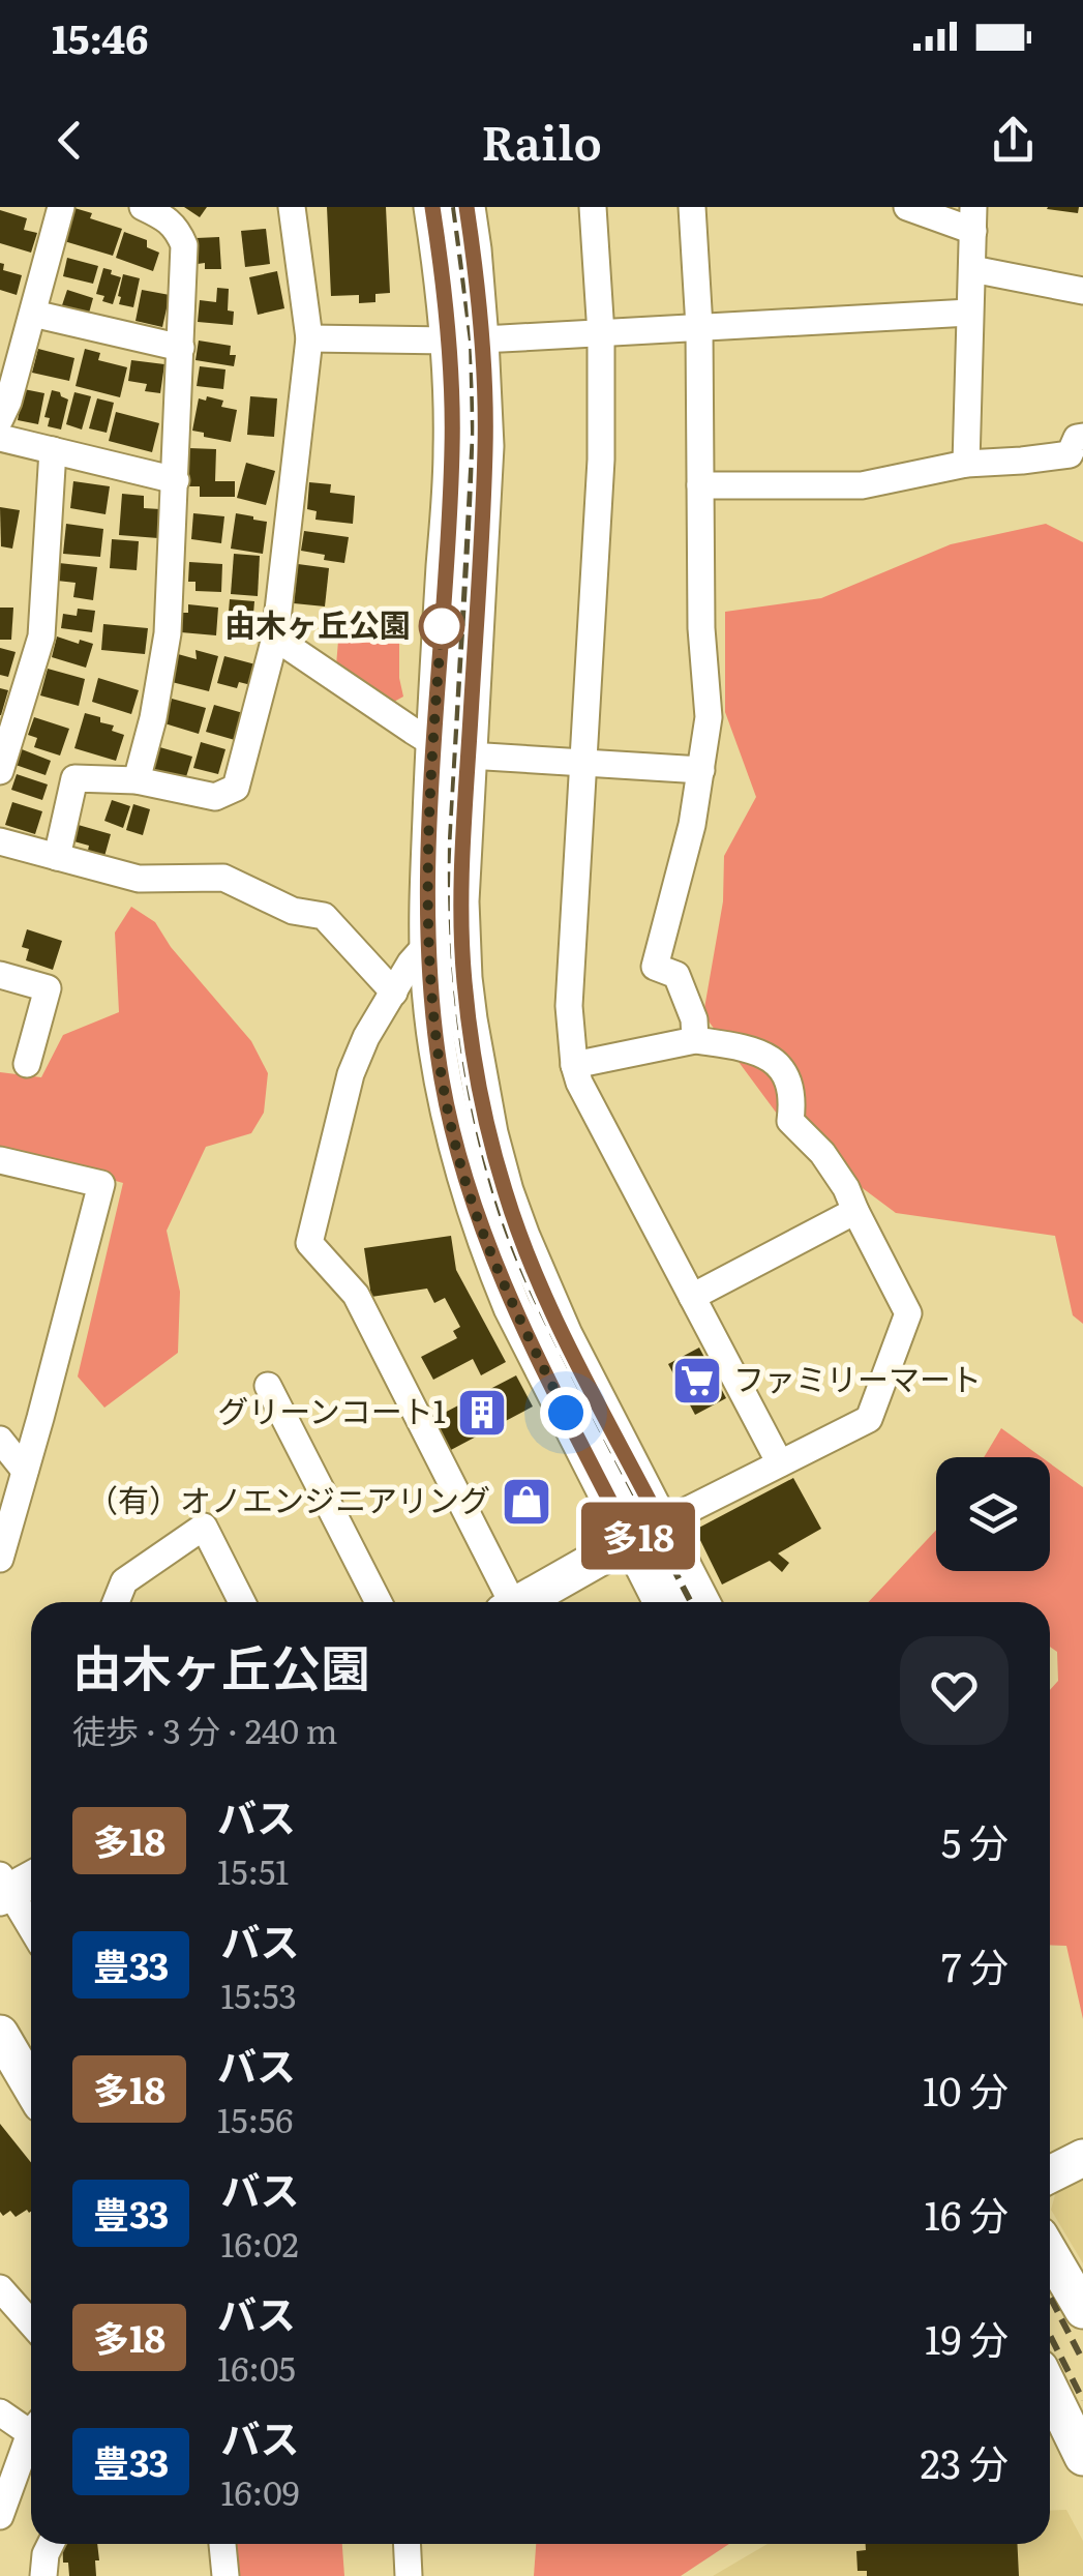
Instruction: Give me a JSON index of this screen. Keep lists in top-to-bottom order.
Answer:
{
  "places": {
    "other": ["由木ヶ丘公園"],
    "supermarket": ["ファミリーマート"],
    "building": ["グリーンコート1"],
    "shop": ["（有）オノエンジニアリング"]
  },
  "lines": ["bus line 多18"],
  "page": {
    "status": "15:46",
    "header": "Railo",
    "on_map": "多18",
    "heading": ["由木ヶ丘公園", "徒歩 · 3 分 · 240 m"],
    "list": [
      {
        "mark": "多18",
        "name": "バス",
        "note": "15:51",
        "value": "5 分"
      },
      {
        "mark": "豊33",
        "name": "バス",
        "note": "15:53",
        "value": "7 分"
      },
      {
        "mark": "多18",
        "name": "バス",
        "note": "15:56",
        "value": "10 分"
      },
      {
        "mark": "豊33",
        "name": "バス",
        "note": "16:02",
        "value": "16 分"
      },
      {
        "mark": "多18",
        "name": "バス",
        "note": "16:05",
        "value": "19 分"
      },
      {
        "mark": "豊33",
        "name": "バス",
        "note": "16:09",
        "value": "23 分"
      }
    ]
  }
}
